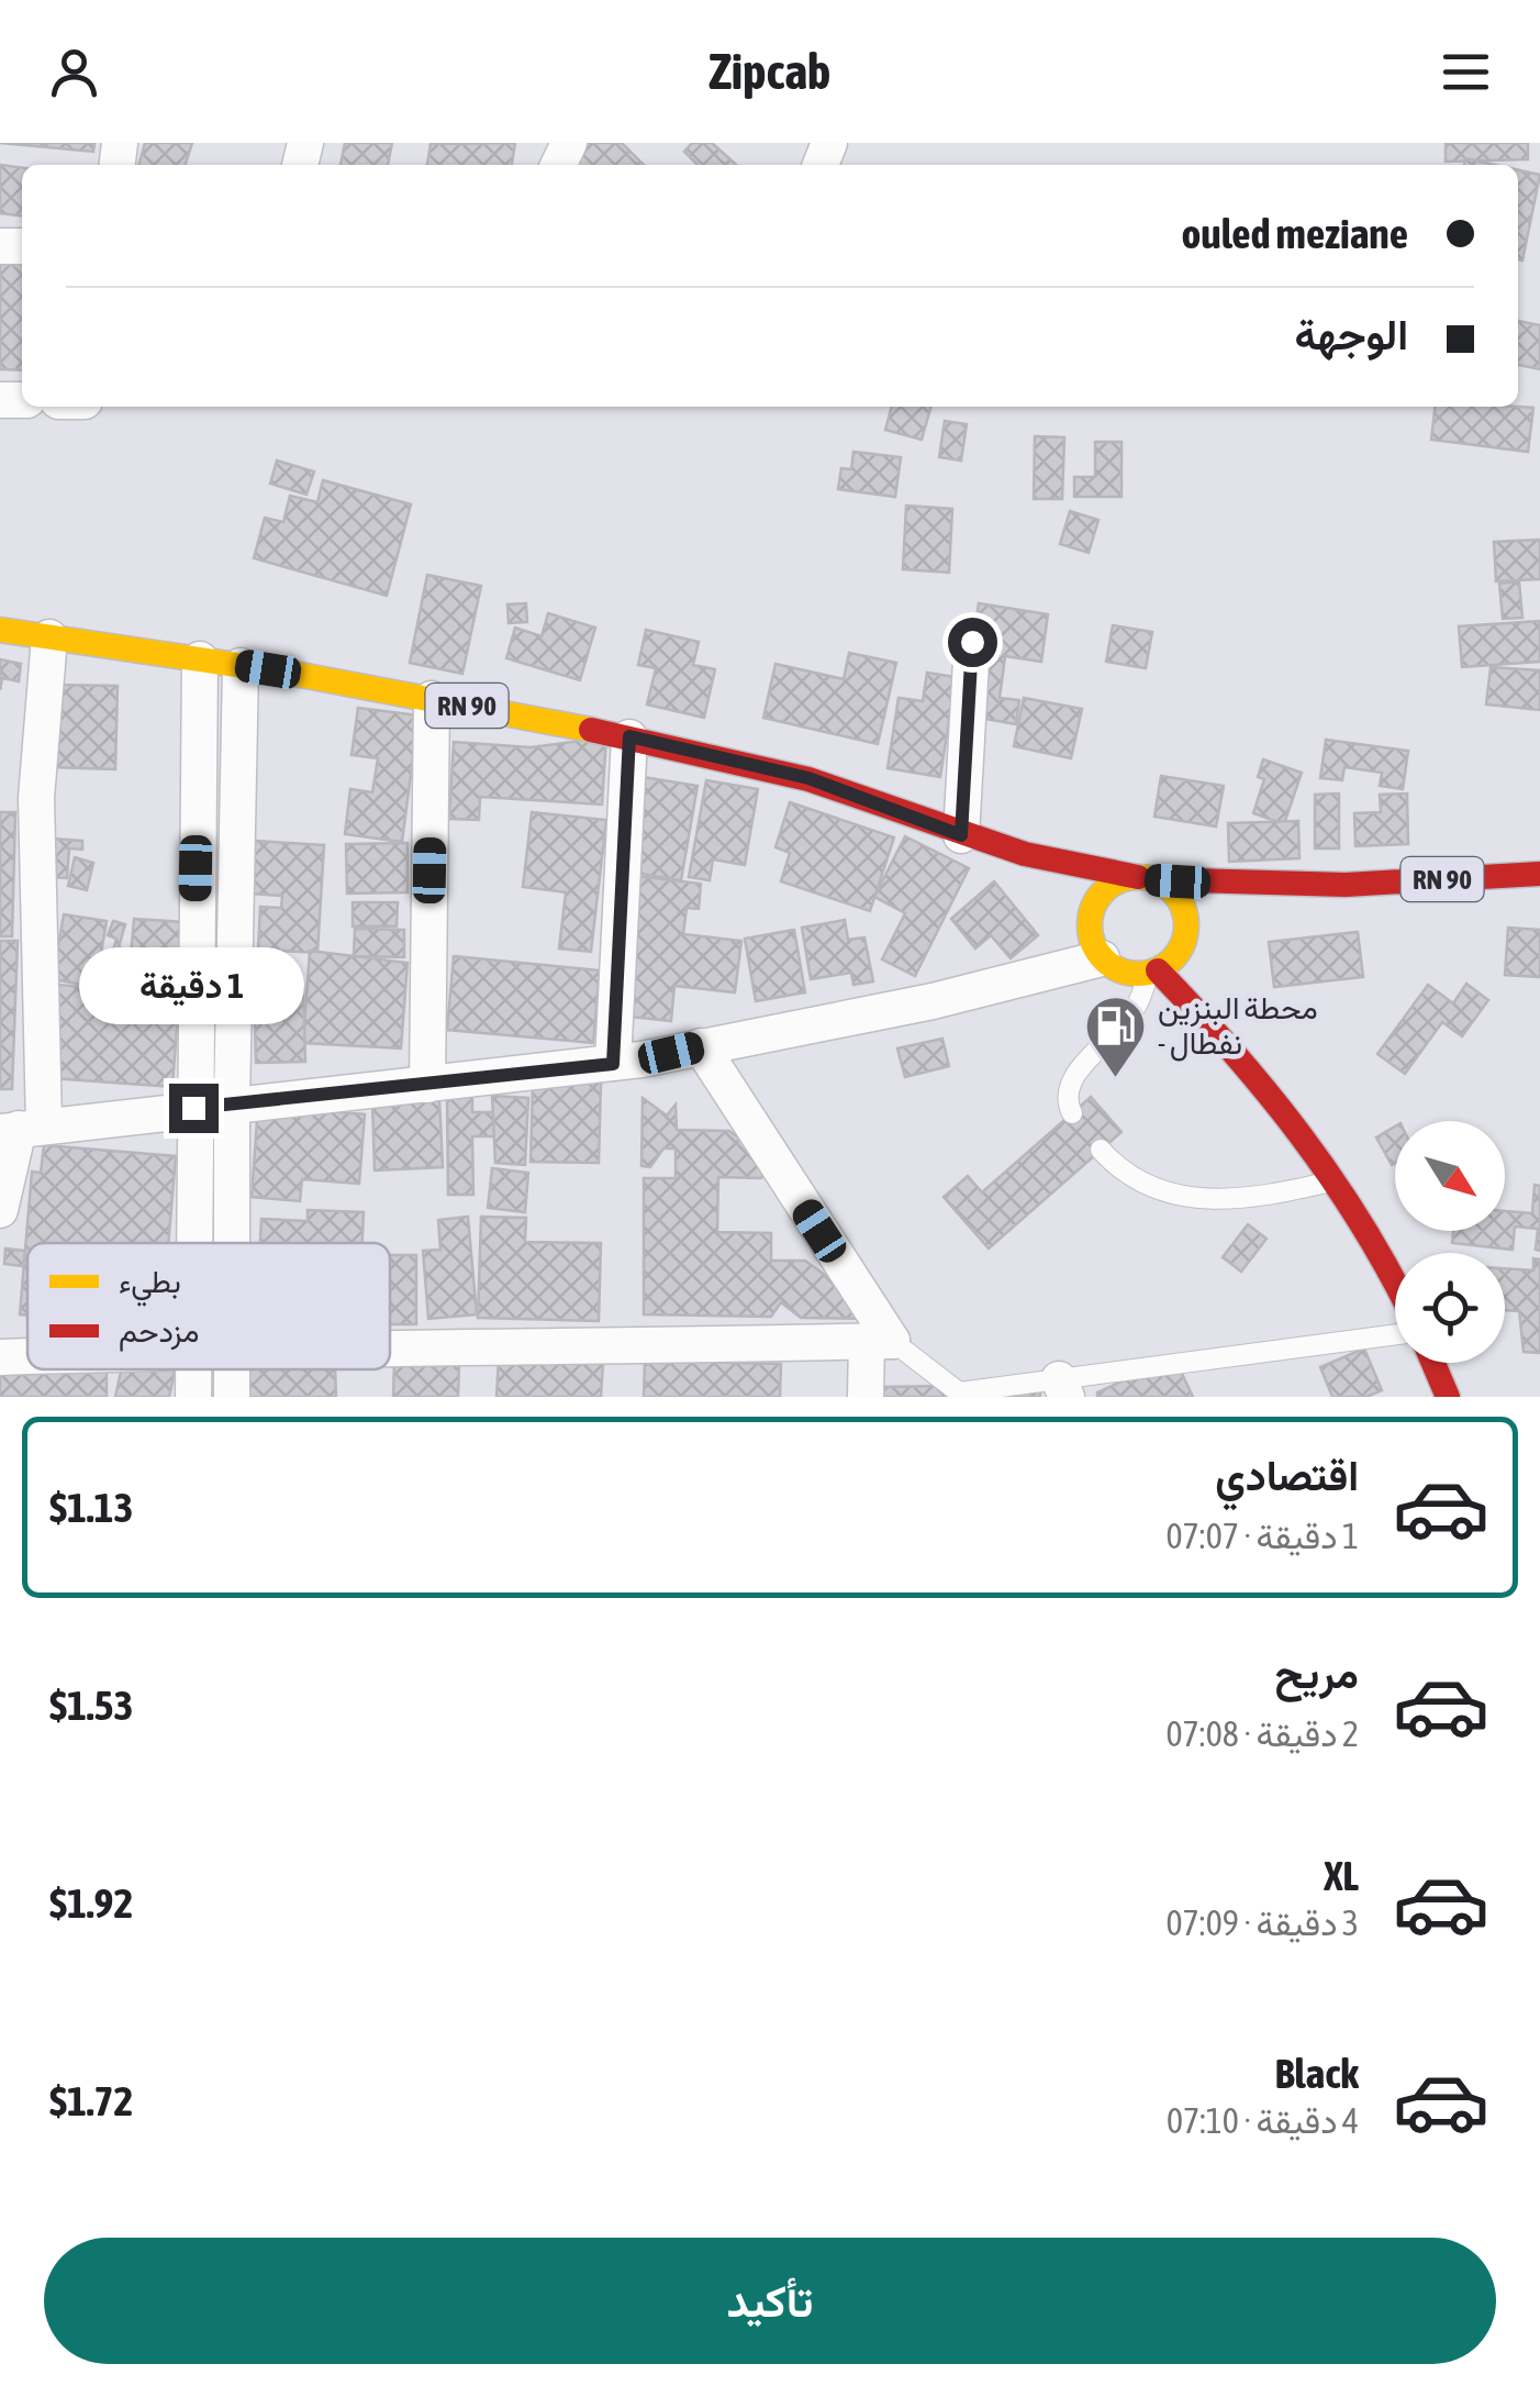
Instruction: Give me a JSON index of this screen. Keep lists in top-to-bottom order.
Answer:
{
  "streets": {
    "main road": ["RN 90"]
  },
  "places": {
    "fuel station": ["محطة البنزين - نفطال"]
  },
  "legend": ["بطيء", "مزدحم"],
  "north": "bottom right",
  "page": {
    "header": "Zipcab",
    "banner": ["ouled meziane", "الوجهة"],
    "bubble": "1 دقيقة",
    "list": [
      {
        "name": "اقتصادي",
        "note": "1 دقيقة · 07:07",
        "value": "$1.13"
      },
      {
        "name": "مريح",
        "note": "2 دقيقة · 07:08",
        "value": "$1.53"
      },
      {
        "name": "XL",
        "note": "3 دقيقة · 07:09",
        "value": "$1.92"
      },
      {
        "name": "Black",
        "note": "4 دقيقة · 07:10",
        "value": "$1.72"
      }
    ],
    "buttons": "تأكيد"
  }
}
